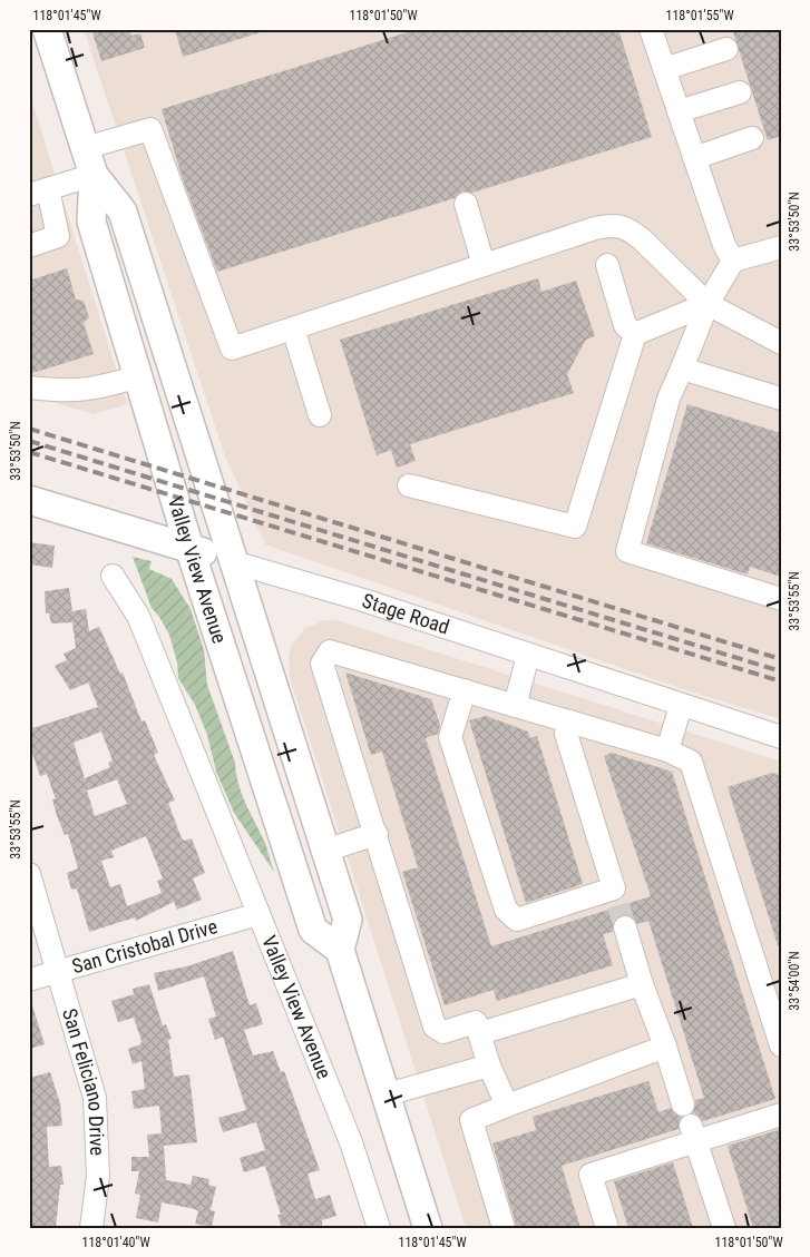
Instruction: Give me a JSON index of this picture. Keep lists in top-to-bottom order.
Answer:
{
  "streets": {
    "main road": ["Valley View Avenue", "Stage Road"],
    "street": ["San Cristobal Drive", "San Feliciano Drive"]
  },
  "crossings": [
    ["Valley View Avenue", "Stage Road"],
    ["Valley View Avenue", "San Cristobal Drive"],
    ["San Cristobal Drive", "San Feliciano Drive"]
  ],
  "coordinates": [
    "118°01'45\"W",
    "118°01'50\"W",
    "118°01'55\"W",
    "33°53'50\"N",
    "33°53'55\"N",
    "33°54'00\"N",
    "118°01'40\"W"
  ]
}
